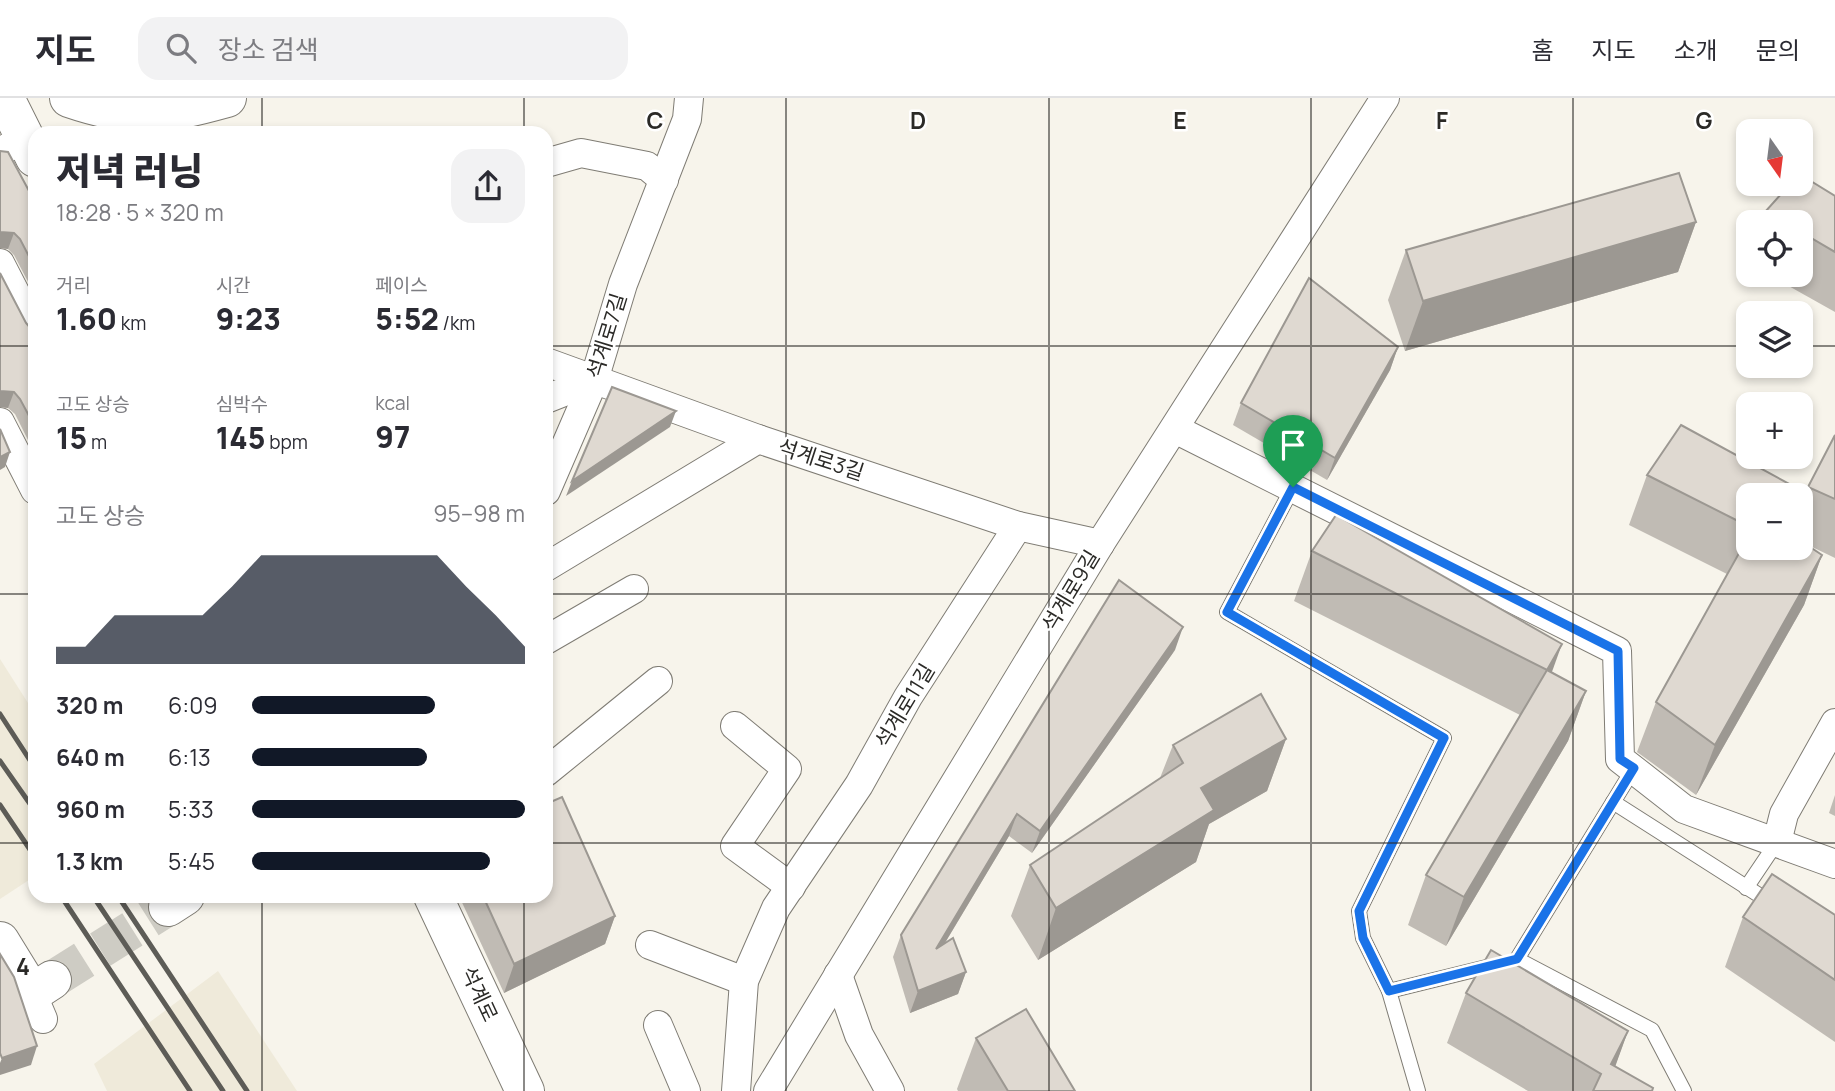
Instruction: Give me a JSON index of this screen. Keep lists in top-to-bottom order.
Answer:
{
  "streets": {
    "street": [
      "석계로7길",
      "석계로3길",
      "석계로9길",
      "석계로11길",
      "석계로"
    ]
  },
  "crossings": [
    ["석계로7길", "석계로3길"],
    ["석계로3길", "석계로9길"],
    ["석계로3길", "석계로11길"]
  ],
  "north": "bottom",
  "page": {
    "header": "지도",
    "search": "장소 검색",
    "nav": [
      "홈",
      "지도",
      "소개",
      "문의"
    ],
    "map_buttons": ["+", "−"],
    "heading": ["저녁 러닝", "18:28 · 5 × 320 m"],
    "stats": [
      ["거리", "1.60 km"],
      ["시간", "9:23"],
      ["페이스", "5:52 /km"],
      ["고도 상승", "15 m"],
      ["심박수", "145 bpm"],
      ["kcal", "97"]
    ],
    "chart": ["고도 상승", "95–98 m"],
    "list": [
      {
        "name": "320 m",
        "note": "6:09"
      },
      {
        "name": "640 m",
        "note": "6:13"
      },
      {
        "name": "960 m",
        "note": "5:33"
      },
      {
        "name": "1.3 km",
        "note": "5:45"
      }
    ]
  },
  "grid": {
    "columns": [
      "C",
      "D",
      "E",
      "F",
      "G"
    ],
    "rows": ["4"]
  }
}
